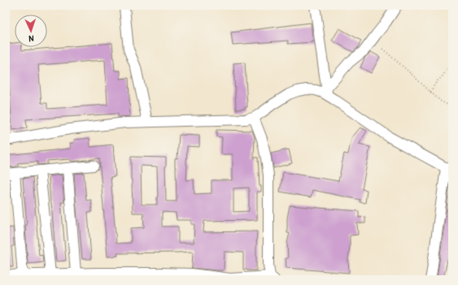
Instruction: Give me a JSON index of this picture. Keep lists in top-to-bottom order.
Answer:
{
  "north": "bottom"
}
